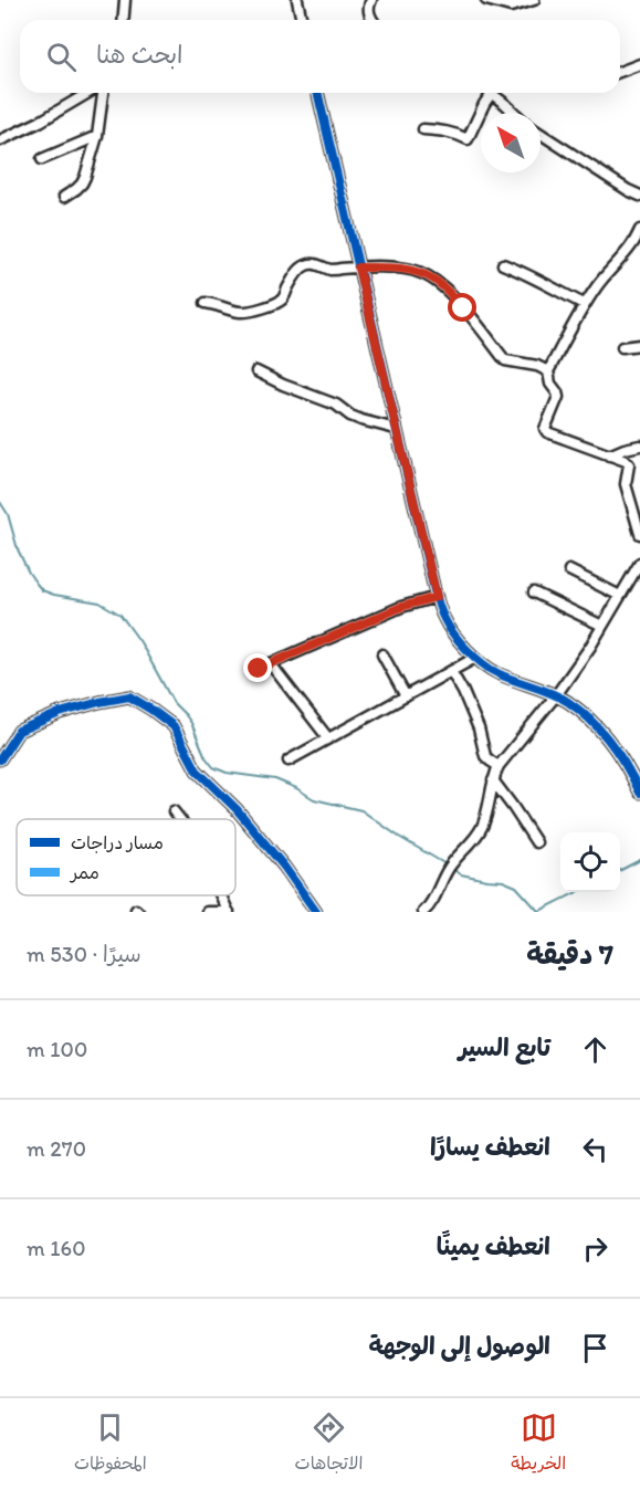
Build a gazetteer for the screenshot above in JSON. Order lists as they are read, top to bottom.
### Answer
{
  "legend": ["مسار دراجات", "ممر"],
  "north": "top left",
  "page": {
    "search": "ابحث هنا",
    "heading": ["7 دقيقة", "سيرًا · 530 m"],
    "list": [
      ["تابع السير", "100 m"],
      ["انعطف يسارًا", "270 m"],
      ["انعطف يمينًا", "160 m"],
      "الوصول إلى الوجهة"
    ],
    "nav": ["الخريطة", "الاتجاهات", "المحفوظات"]
  }
}
